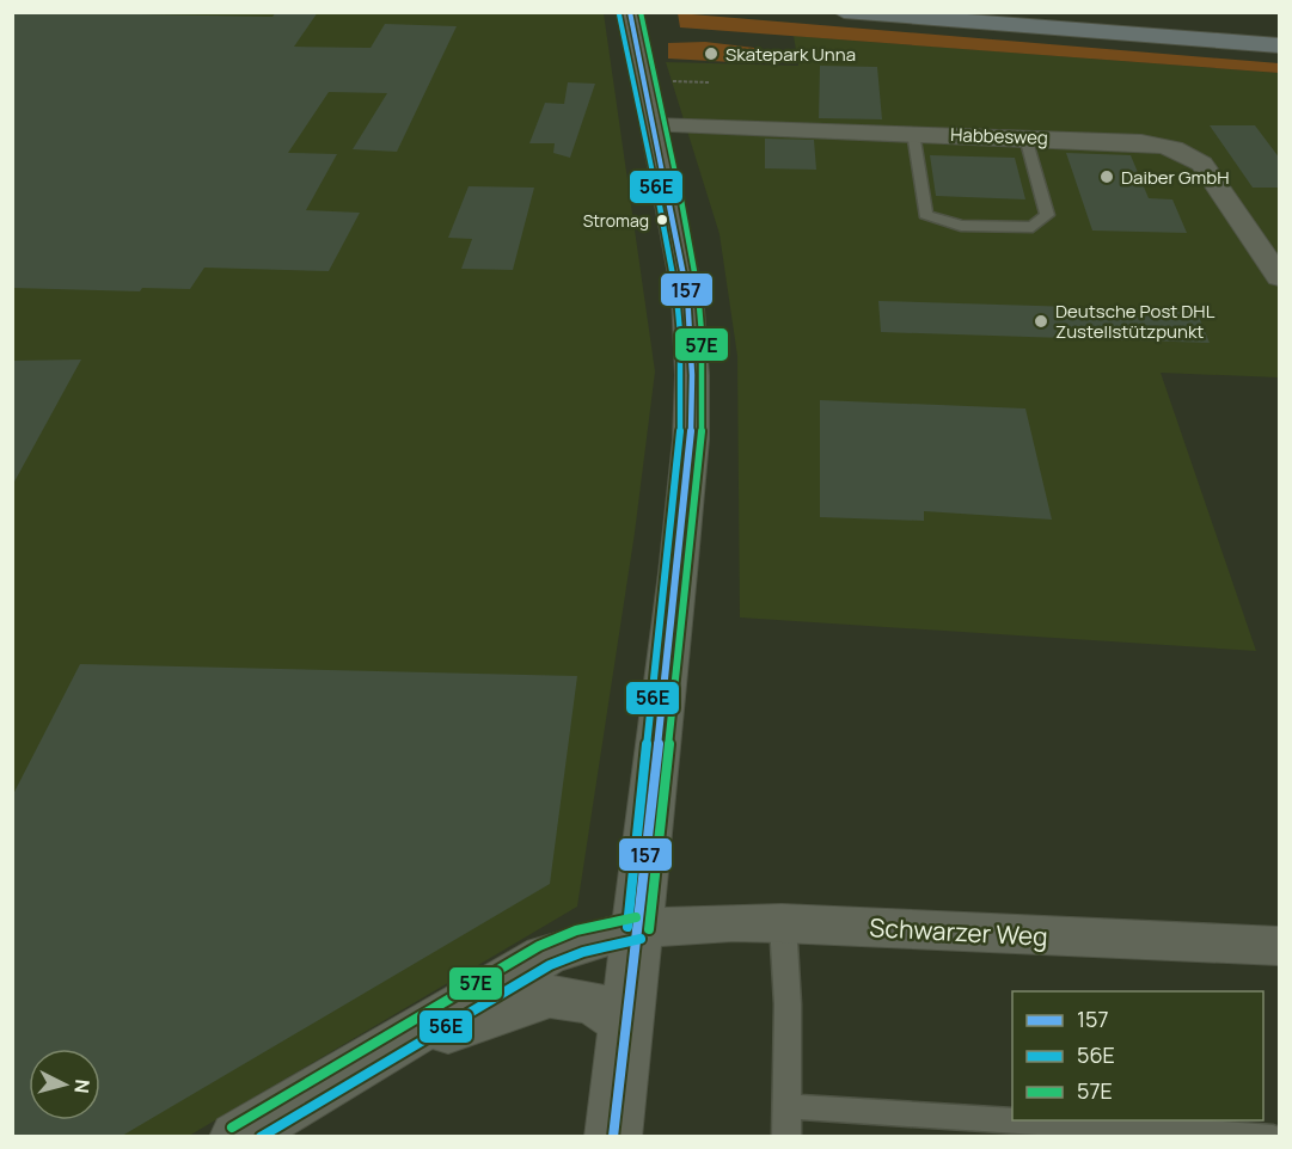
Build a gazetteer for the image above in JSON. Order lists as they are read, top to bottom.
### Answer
{
  "streets": {
    "main road": ["Schwarzer Weg"],
    "street": ["Habbesweg"]
  },
  "places": [
    "Skatepark Unna",
    "Daiber GmbH",
    "Stromag",
    "Deutsche Post DHL Zustellstützpunkt"
  ],
  "lines": ["transit line 157", "transit line 57E", "transit line 56E"],
  "legend": ["157", "56E", "57E"],
  "north": "right"
}
